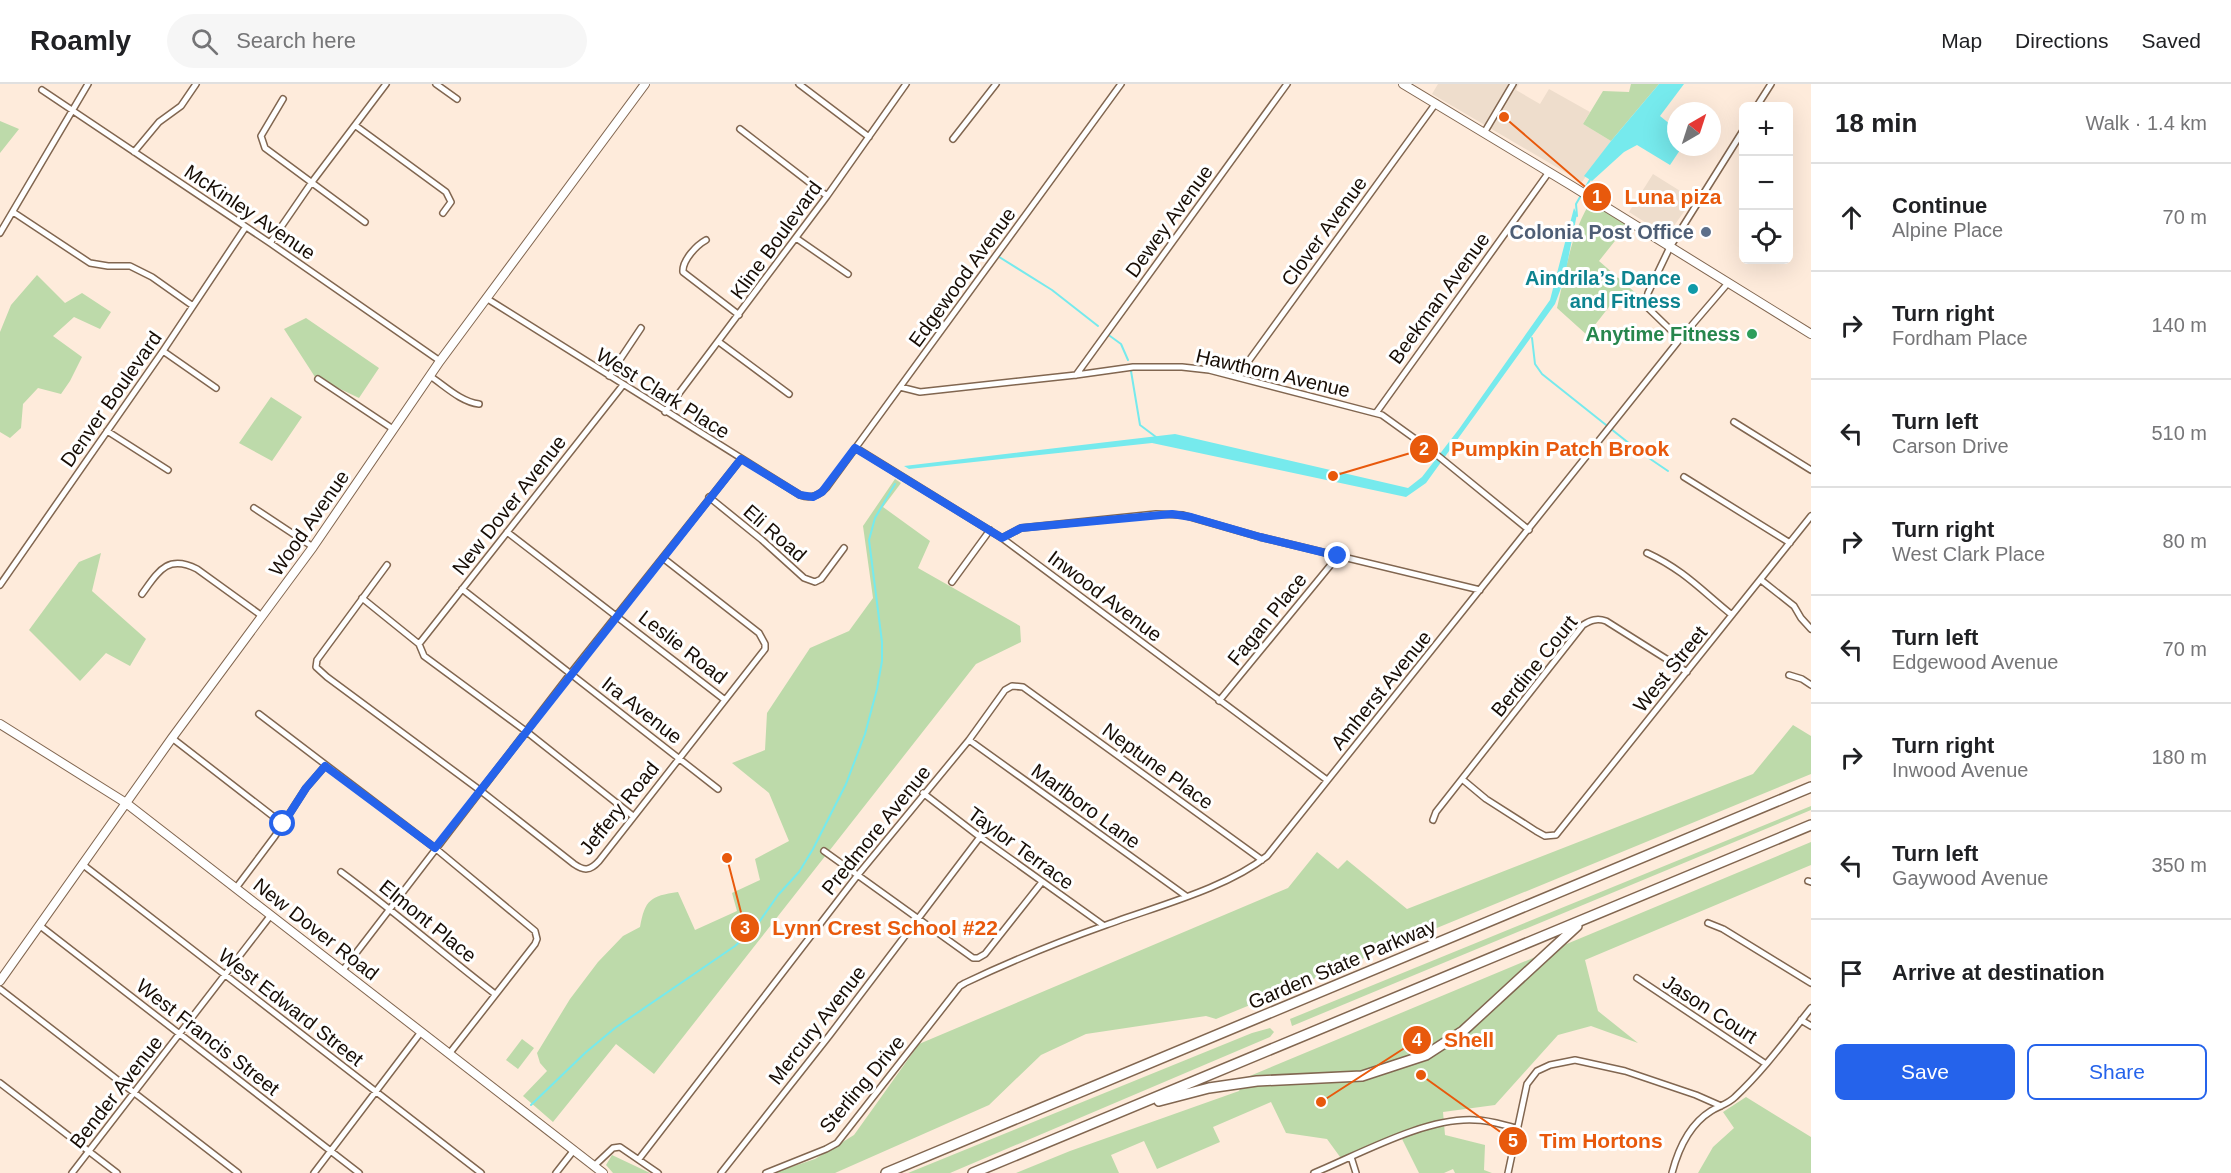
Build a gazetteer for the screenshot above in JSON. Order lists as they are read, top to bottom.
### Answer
{
  "streets": {
    "highway": ["Garden State Parkway"],
    "street": [
      "McKinley Avenue",
      "Dewey Avenue",
      "Clover Avenue",
      "Kline Boulevard",
      "Edgewood Avenue",
      "Beekman Avenue",
      "Hawthorn Avenue",
      "West Clark Place",
      "Denver Boulevard",
      "New Dover Avenue",
      "Wood Avenue",
      "Eli Road",
      "Inwood Avenue",
      "Fagan Place",
      "Leslie Road",
      "Berdine Court",
      "West Street",
      "Amherst Avenue",
      "Ira Avenue",
      "Neptune Place",
      "Marlboro Lane",
      "Jeffery Road",
      "Predmore Avenue",
      "Taylor Terrace",
      "Elmont Place",
      "New Dover Road",
      "West Edward Street",
      "Jason Court",
      "Mercury Avenue",
      "West Francis Street",
      "Sterling Drive",
      "Bender Avenue"
    ]
  },
  "crossings": [
    ["McKinley Avenue", "Denver Boulevard"],
    ["McKinley Avenue", "Wood Avenue"],
    ["Dewey Avenue", "Hawthorn Avenue"],
    ["Clover Avenue", "Hawthorn Avenue"],
    ["Kline Boulevard", "West Clark Place"],
    ["Edgewood Avenue", "Hawthorn Avenue"],
    ["Edgewood Avenue", "West Clark Place"],
    ["Edgewood Avenue", "Inwood Avenue"],
    ["Beekman Avenue", "Hawthorn Avenue"],
    ["Hawthorn Avenue", "Amherst Avenue"],
    ["West Clark Place", "New Dover Avenue"],
    ["West Clark Place", "Wood Avenue"],
    ["New Dover Avenue", "Leslie Road"],
    ["New Dover Avenue", "Ira Avenue"],
    ["Wood Avenue", "New Dover Road"],
    ["Wood Avenue", "West Edward Street"],
    ["Wood Avenue", "West Francis Street"],
    ["Inwood Avenue", "Fagan Place"],
    ["Inwood Avenue", "Amherst Avenue"],
    ["Leslie Road", "Jeffery Road"],
    ["Berdine Court", "West Street"],
    ["Amherst Avenue", "Neptune Place"],
    ["Amherst Avenue", "Marlboro Lane"],
    ["Amherst Avenue", "Taylor Terrace"],
    ["Amherst Avenue", "Sterling Drive"],
    ["Ira Avenue", "Jeffery Road"],
    ["Neptune Place", "Predmore Avenue"],
    ["Marlboro Lane", "Predmore Avenue"],
    ["Predmore Avenue", "Taylor Terrace"],
    ["Taylor Terrace", "Mercury Avenue"],
    ["New Dover Road", "Bender Avenue"],
    ["West Edward Street", "Bender Avenue"],
    ["West Francis Street", "Bender Avenue"]
  ],
  "places": [
    "Luna piza",
    "Colonia Post Office",
    "Aindrila’s Dance and Fitness",
    "Anytime Fitness",
    "Pumpkin Patch Brook",
    "Lynn Crest School #22",
    "Tim Hortons",
    "Shell"
  ],
  "north": "top right",
  "page": {
    "header": "Roamly",
    "search": "Search here",
    "nav": ["Map", "Directions", "Saved"],
    "heading": ["18 min", "Walk · 1.4 km"],
    "map_buttons": ["+", "−"],
    "list": [
      ["Continue", "Alpine Place", "70 m"],
      ["Turn right", "Fordham Place", "140 m"],
      ["Turn left", "Carson Drive", "510 m"],
      ["Turn right", "West Clark Place", "80 m"],
      ["Turn left", "Edgewood Avenue", "70 m"],
      ["Turn right", "Inwood Avenue", "180 m"],
      ["Turn left", "Gaywood Avenue", "350 m"],
      "Arrive at destination"
    ],
    "buttons": ["Save", "Share"]
  }
}
